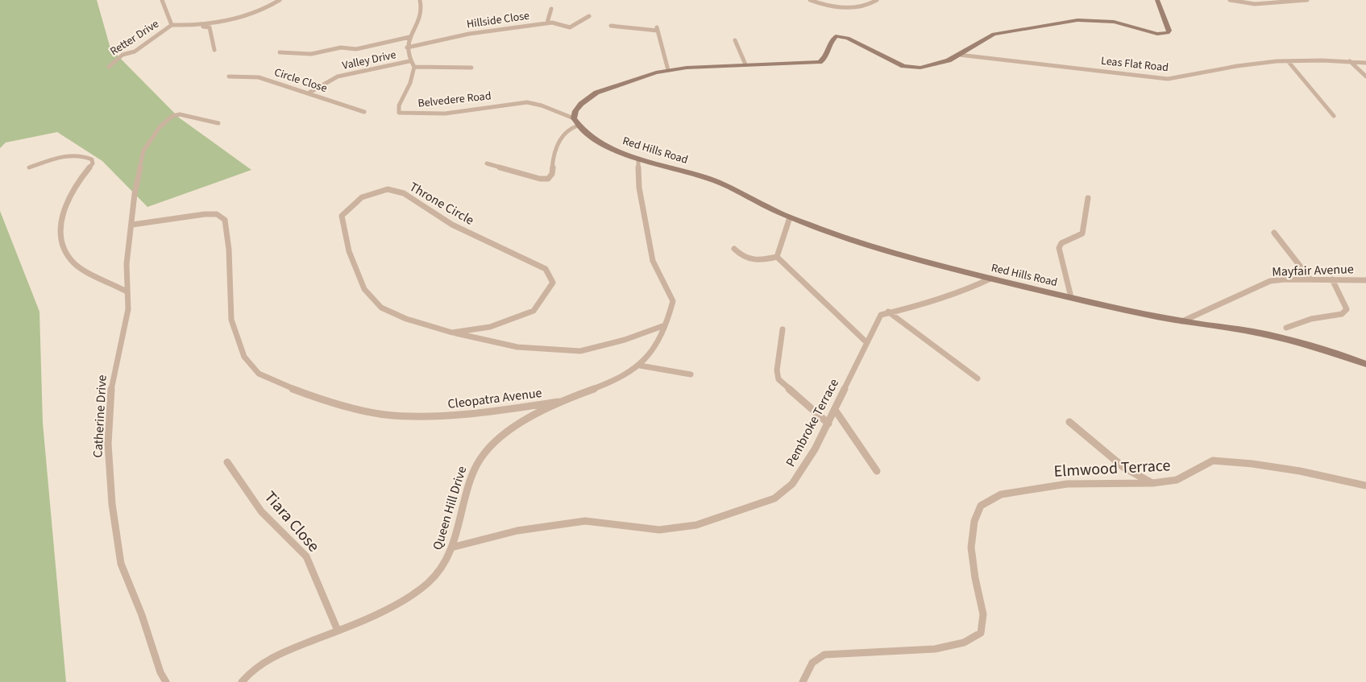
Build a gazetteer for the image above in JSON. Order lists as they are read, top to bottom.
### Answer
{
  "streets": {
    "main road": ["Red Hills Road"],
    "street": [
      "Hillside Close",
      "Retter Drive",
      "Valley Drive",
      "Leas Flat Road",
      "Circle Close",
      "Belvedere Road",
      "Throne Circle",
      "Mayfair Avenue",
      "Cleopatra Avenue",
      "Catherine Drive",
      "Pembroke Terrace",
      "Elmwood Terrace",
      "Queen Hill Drive",
      "Tiara Close"
    ]
  },
  "crossings": [
    ["Valley Drive", "Circle Close"],
    ["Belvedere Road", "Red Hills Road"],
    ["Red Hills Road", "Mayfair Avenue"],
    ["Red Hills Road", "Queen Hill Drive"],
    ["Throne Circle", "Queen Hill Drive"],
    ["Cleopatra Avenue", "Catherine Drive"],
    ["Cleopatra Avenue", "Queen Hill Drive"],
    ["Pembroke Terrace", "Queen Hill Drive"],
    ["Queen Hill Drive", "Tiara Close"]
  ]
}
